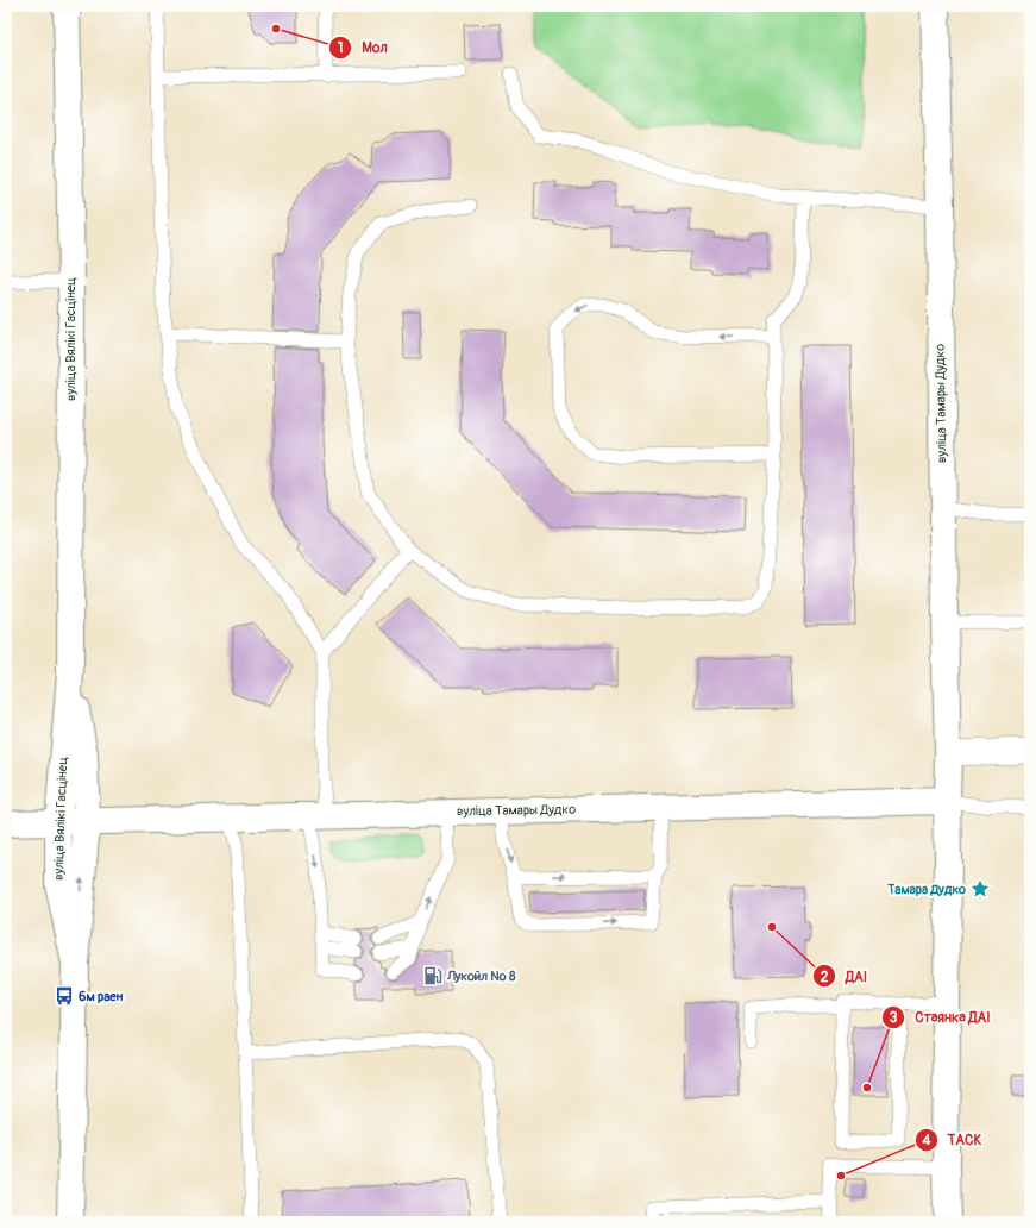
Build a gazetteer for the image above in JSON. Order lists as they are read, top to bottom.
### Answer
{
  "streets": {
    "street": ["вуліца Вялікі Гасцінец", "вуліца Тамары Дудко"]
  },
  "crossings": [
    ["вуліца Вялікі Гасцінец", "вуліца Тамары Дудко"]
  ],
  "places": {
    "other": [
      "Мол",
      "ДАІ",
      "Стаянка ДАІ",
      "ТАСК"
    ],
    "place": ["Тамара Дудко"],
    "fuel station": ["Лукойл № 8"],
    "bus stop": ["6м раен"]
  }
}
